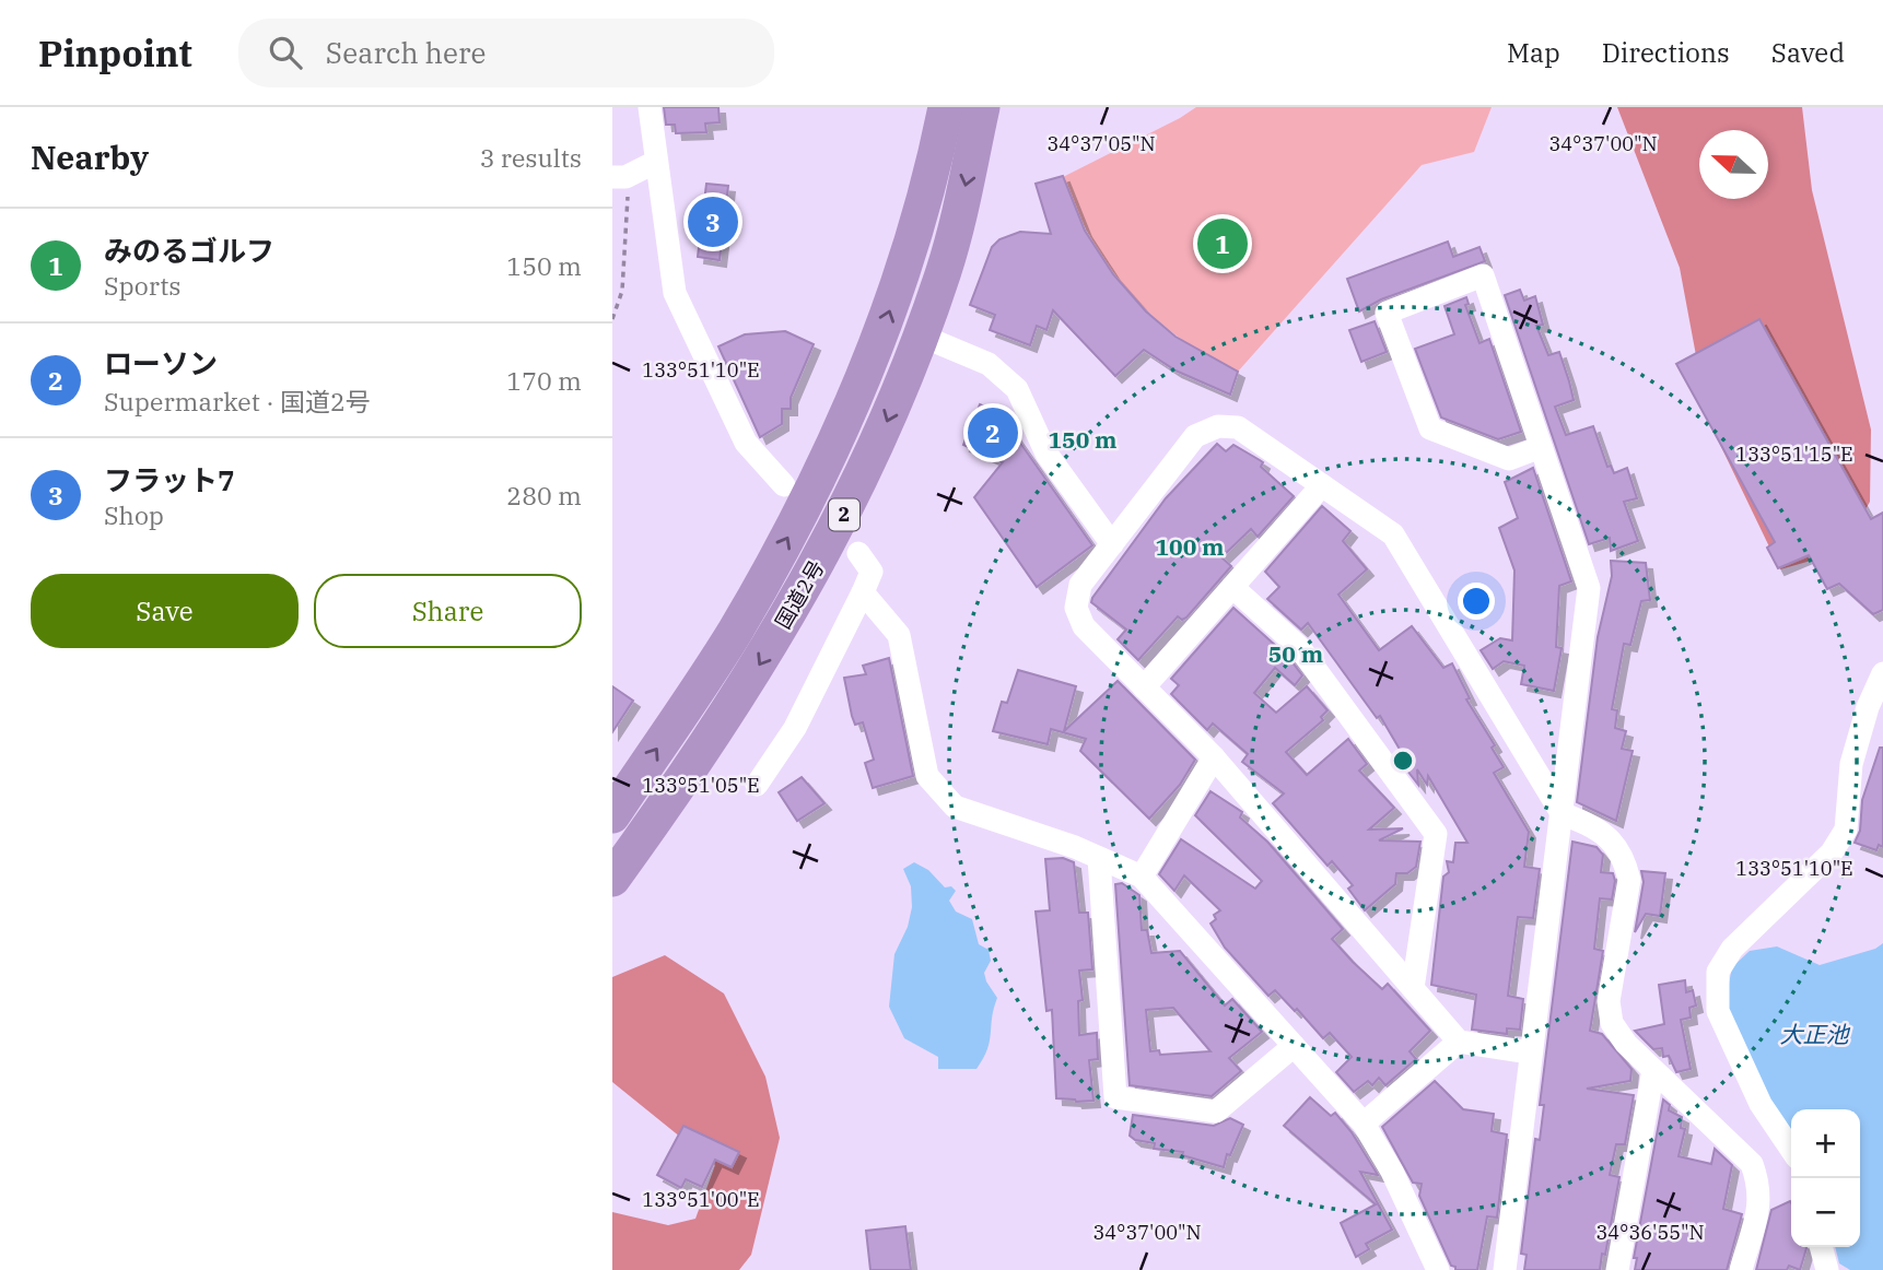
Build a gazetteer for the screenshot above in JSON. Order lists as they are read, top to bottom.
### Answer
{
  "streets": {
    "highway": ["2", "国道2号"]
  },
  "water": ["大正池"],
  "north": "left",
  "page": {
    "header": "Pinpoint",
    "search": "Search here",
    "nav": ["Map", "Directions", "Saved"],
    "heading": ["Nearby", "3 results"],
    "pins": ["3", "1", "2"],
    "list": [
      {
        "mark": "1",
        "name": "みのるゴルフ",
        "note": "Sports",
        "value": "150 m"
      },
      {
        "mark": "2",
        "name": "ローソン",
        "note": "Supermarket · 国道2号",
        "value": "170 m"
      },
      {
        "mark": "3",
        "name": "フラット7",
        "note": "Shop",
        "value": "280 m"
      }
    ],
    "buttons": ["Save", "Share"],
    "map_buttons": ["+", "−"]
  },
  "coordinates": [
    "34°37'05\"N",
    "34°37'00\"N",
    "133°51'10\"E",
    "133°51'15\"E",
    "133°51'05\"E",
    "133°51'00\"E",
    "34°36'55\"N"
  ],
  "rings": ["150 m", "100 m", "50 m"]
}
